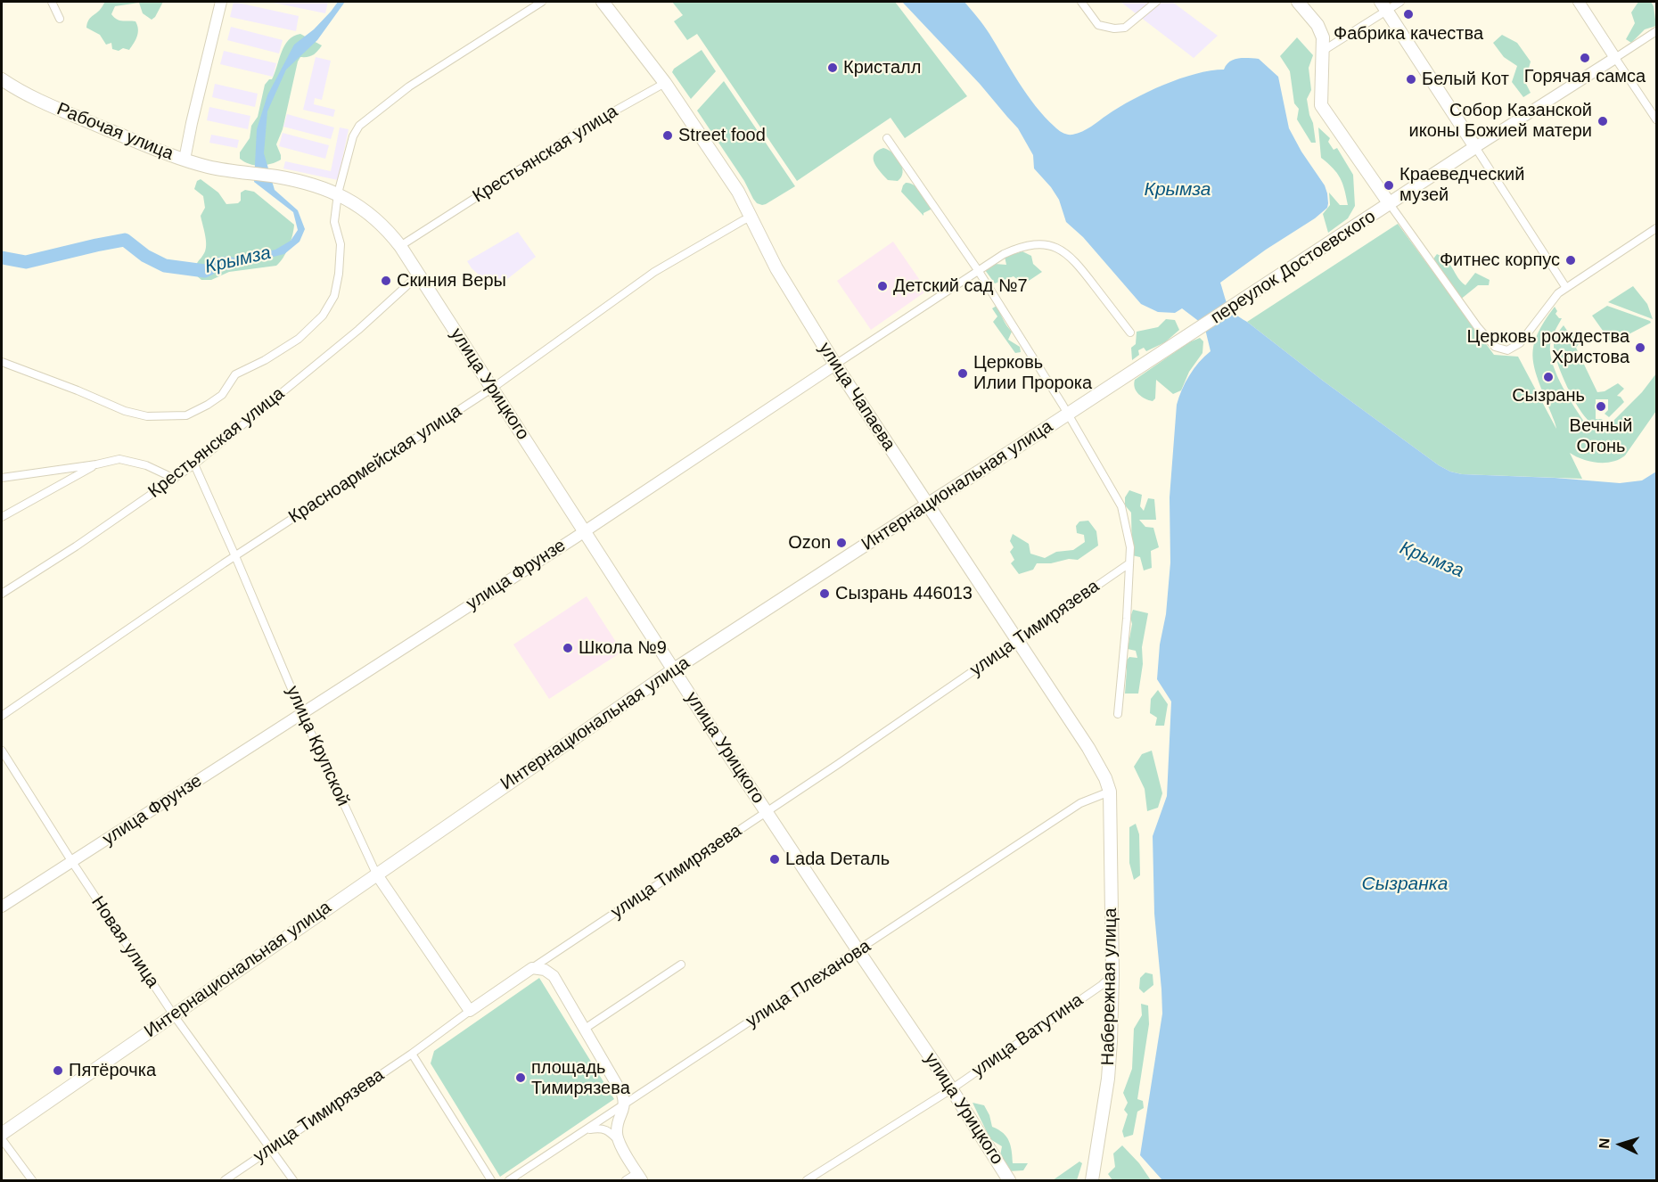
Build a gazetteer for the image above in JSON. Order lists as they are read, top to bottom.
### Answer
{
  "streets": {
    "main road": [
      "Рабочая улица",
      "переулок Достоевского",
      "улица Урицкого",
      "улица Чапаева",
      "Интернациональная улица",
      "Набережная улица"
    ],
    "street": [
      "Крестьянская улица",
      "Красноармейская улица",
      "улица Фрунзе",
      "улица Тимирязева",
      "улица Крупской",
      "Новая улица",
      "улица Плеханова",
      "улица Ватутина"
    ]
  },
  "crossings": [
    ["Рабочая улица", "улица Урицкого"],
    ["Крестьянская улица", "улица Урицкого"],
    ["Крестьянская улица", "улица Чапаева"],
    ["Крестьянская улица", "улица Крупской"],
    ["переулок Достоевского", "Интернациональная улица"],
    ["улица Урицкого", "Красноармейская улица"],
    ["улица Урицкого", "Интернациональная улица"],
    ["улица Урицкого", "улица Фрунзе"],
    ["улица Урицкого", "улица Тимирязева"],
    ["улица Урицкого", "улица Плеханова"],
    ["улица Урицкого", "улица Ватутина"],
    ["улица Чапаева", "Красноармейская улица"],
    ["улица Чапаева", "Интернациональная улица"],
    ["улица Чапаева", "улица Фрунзе"],
    ["улица Чапаева", "улица Тимирязева"],
    ["улица Чапаева", "улица Плеханова"],
    ["улица Чапаева", "Набережная улица"],
    ["Красноармейская улица", "улица Крупской"],
    ["Интернациональная улица", "улица Крупской"],
    ["Интернациональная улица", "Новая улица"],
    ["улица Фрунзе", "улица Крупской"],
    ["улица Фрунзе", "Новая улица"],
    ["улица Тимирязева", "улица Крупской"],
    ["улица Тимирязева", "Новая улица"],
    ["улица Плеханова", "Набережная улица"],
    ["Набережная улица", "улица Ватутина"]
  ],
  "water": ["Крымза", "Сызранка"],
  "places": [
    "Фабрика качества",
    "Горячая самса",
    "Кристалл",
    "Белый Кот",
    "Собор Казанской иконы Божией матери",
    "Street food",
    "Краеведческий музей",
    "Фитнес корпус",
    "Скиния Веры",
    "Детский сад №7",
    "Церковь рождества Христова",
    "Церковь Илии Пророка",
    "Сызрань",
    "Вечный Огонь",
    "Ozon",
    "Сызрань 446013",
    "Школа №9",
    "Lada Dеталь",
    "Пятёрочка",
    "площадь Тимирязева"
  ],
  "north": "left"
}
